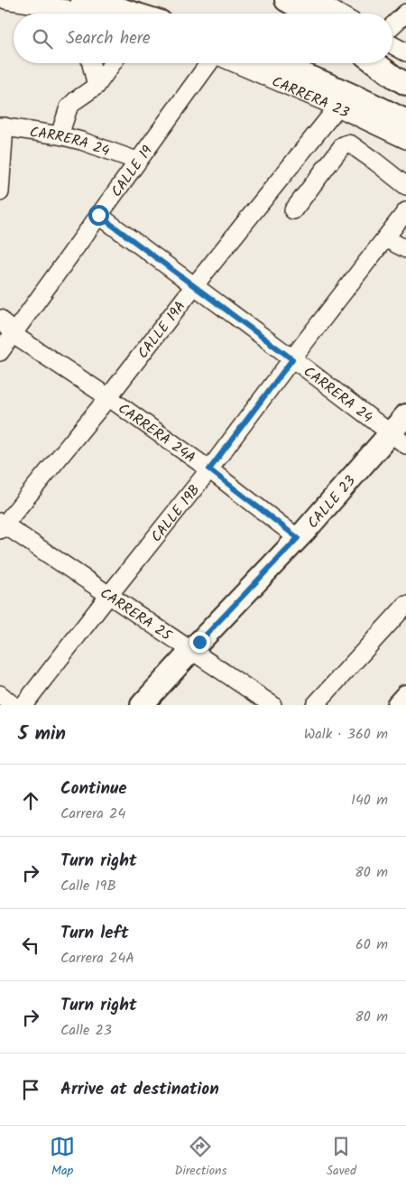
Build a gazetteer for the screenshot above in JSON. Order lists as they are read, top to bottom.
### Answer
{
  "streets": {
    "main road": ["CARRERA 23", "CALLE 23"],
    "street": [
      "CARRERA 24",
      "CALLE 19",
      "CALLE 19A",
      "CARRERA 24A",
      "CALLE 19B",
      "CARRERA 25"
    ]
  },
  "crossings": [
    ["CARRERA 23", "CALLE 19A"],
    ["CARRERA 24", "CALLE 19"],
    ["CARRERA 24", "CALLE 19A"],
    ["CARRERA 24", "CALLE 23"],
    ["CARRERA 24", "CALLE 19B"],
    ["CALLE 19", "CARRERA 24A"],
    ["CALLE 19A", "CARRERA 24A"],
    ["CALLE 19A", "CARRERA 25"],
    ["CARRERA 24A", "CALLE 23"],
    ["CARRERA 24A", "CALLE 19B"],
    ["CALLE 23", "CARRERA 25"],
    ["CALLE 19B", "CARRERA 25"]
  ],
  "page": {
    "search": "Search here",
    "heading": ["5 min", "Walk · 360 m"],
    "list": [
      ["Continue", "Carrera 24", "140 m"],
      ["Turn right", "Calle 19B", "80 m"],
      ["Turn left", "Carrera 24A", "60 m"],
      ["Turn right", "Calle 23", "80 m"],
      "Arrive at destination"
    ],
    "nav": ["Map", "Directions", "Saved"]
  }
}
